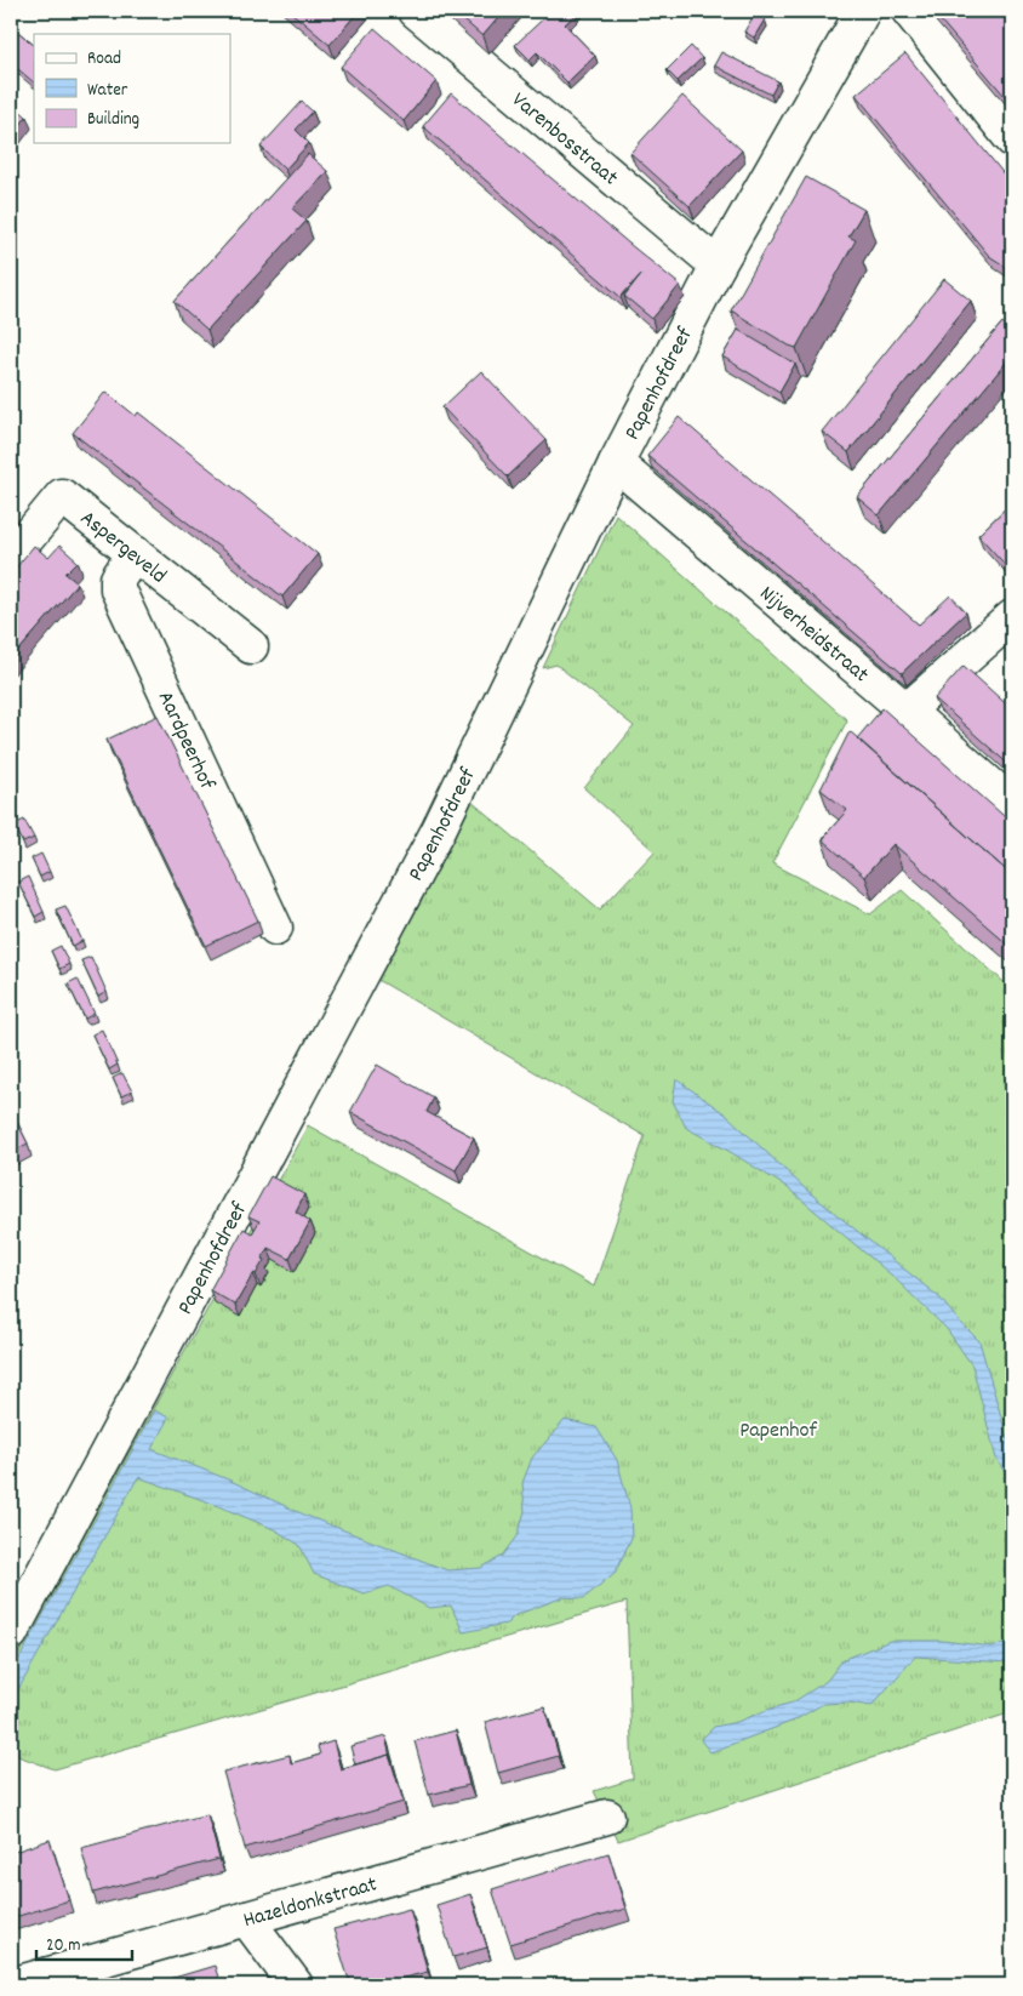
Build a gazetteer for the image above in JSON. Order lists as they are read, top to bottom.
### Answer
{
  "streets": {
    "street": [
      "Varenbosstraat",
      "Papenhofdreef",
      "Aspergeveld",
      "Nijverheidstraat",
      "Aardpeerhof",
      "Hazeldonkstraat"
    ]
  },
  "crossings": [
    ["Varenbosstraat", "Papenhofdreef"],
    ["Papenhofdreef", "Nijverheidstraat"],
    ["Aspergeveld", "Aardpeerhof"]
  ],
  "parks": ["Papenhof"],
  "legend": ["Road", "Water", "Building"],
  "scale_bar": "20 m"
}
